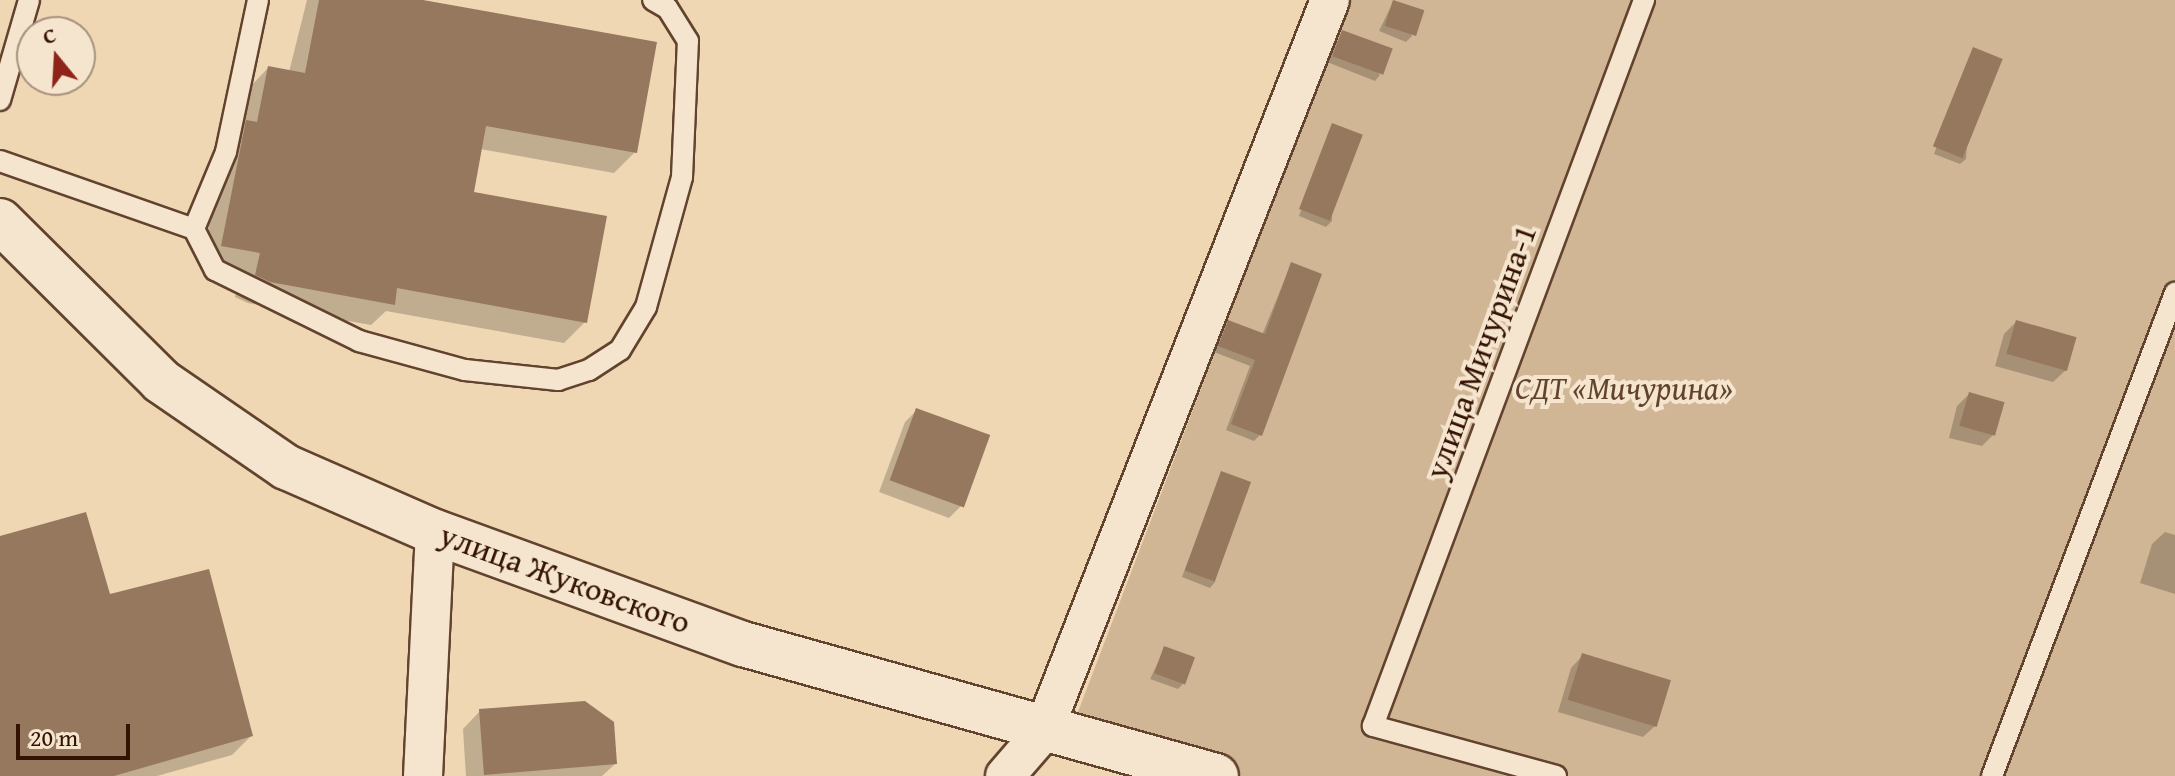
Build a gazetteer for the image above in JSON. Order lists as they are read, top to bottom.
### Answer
{
  "streets": {
    "main road": ["улица Жуковского"],
    "lane": ["улица Мичурина-1"]
  },
  "parks": ["СДТ «Мичурина»"],
  "scale_bar": "20 m",
  "north": "top"
}
